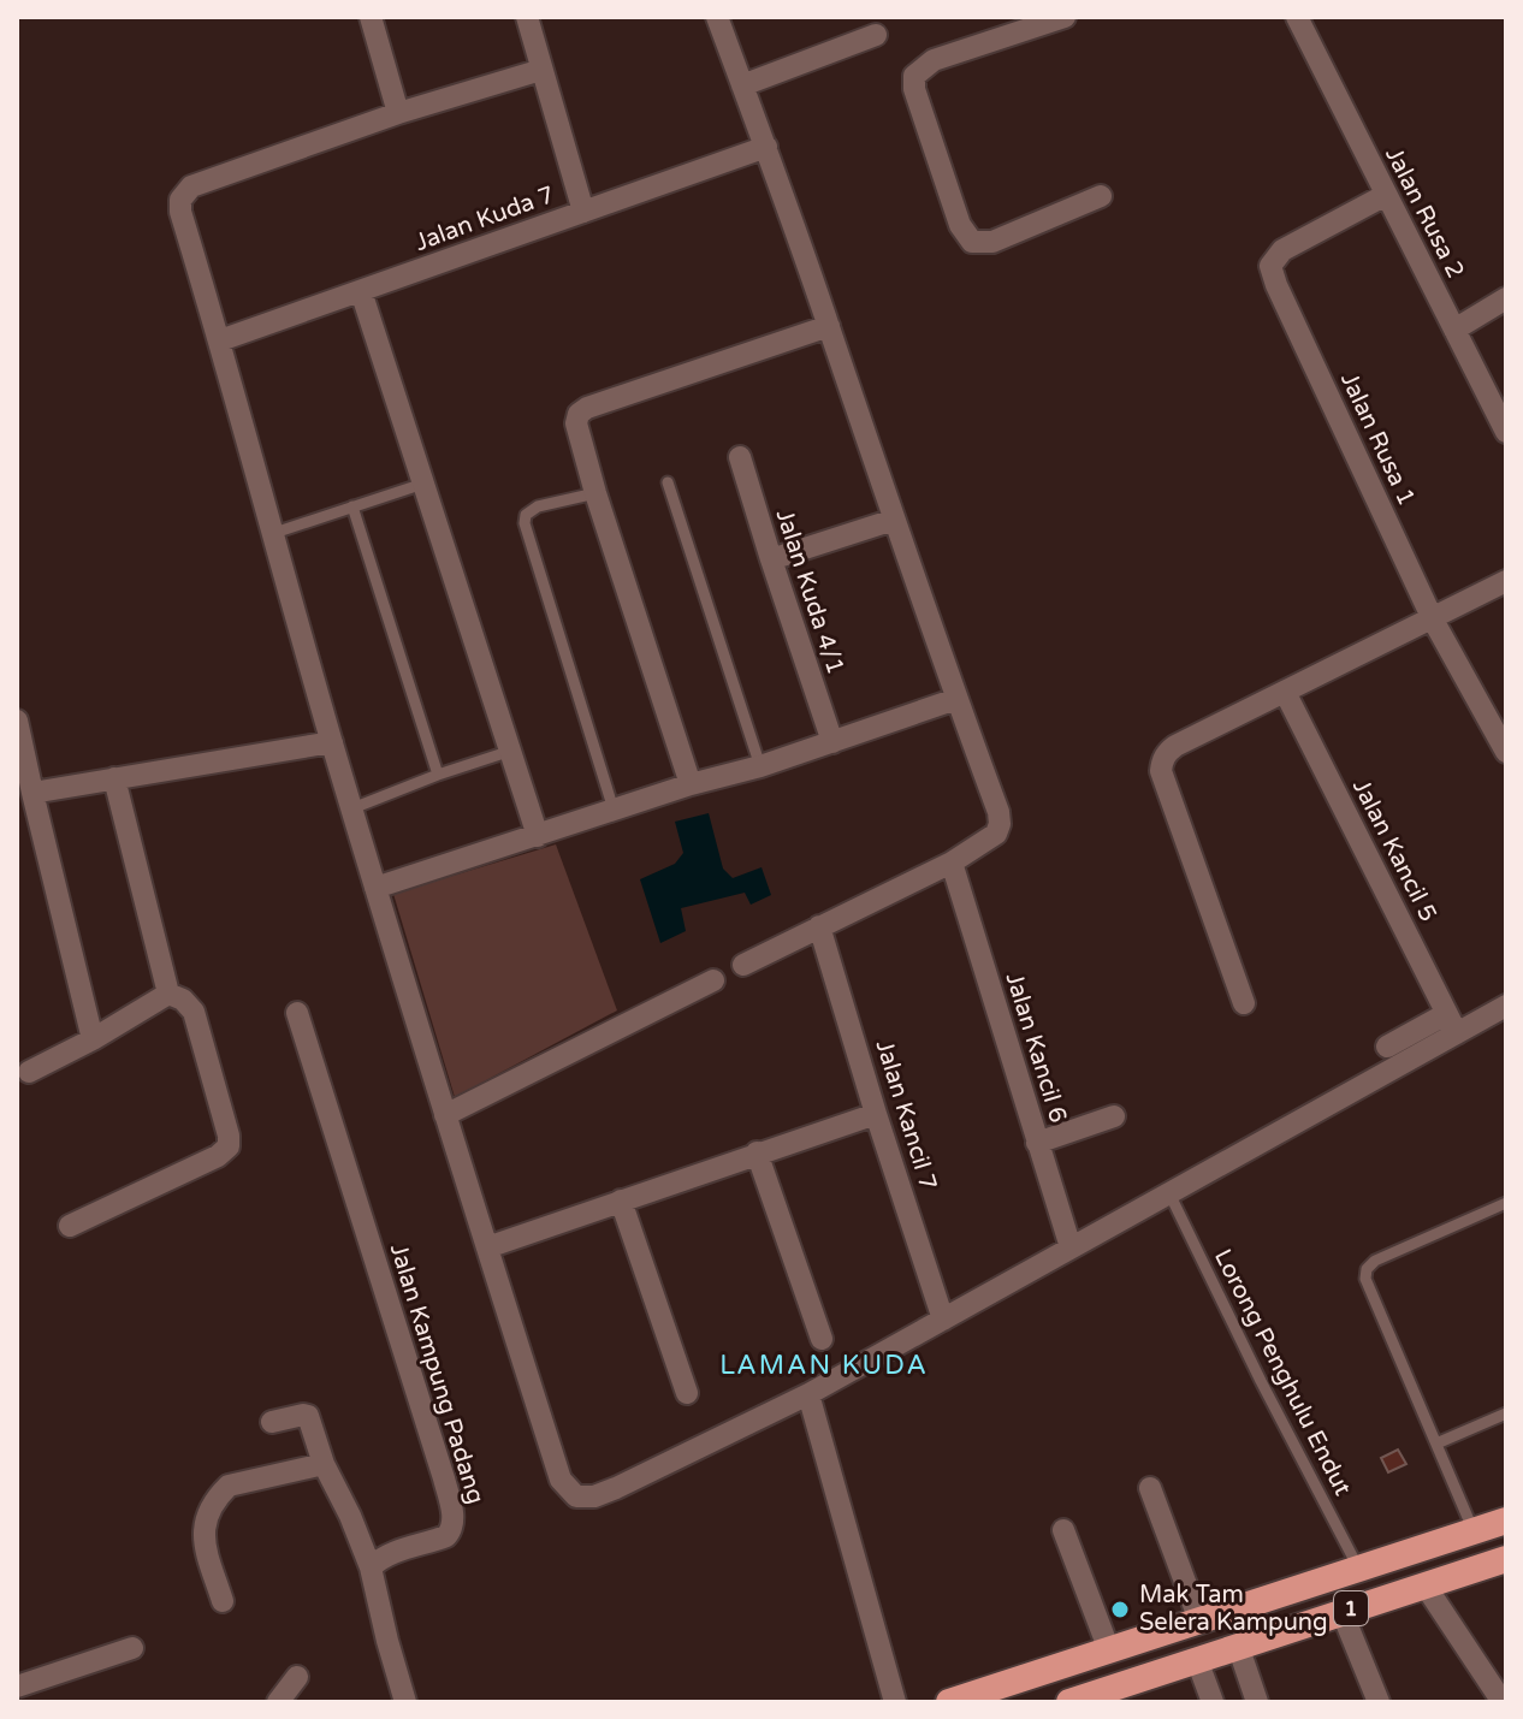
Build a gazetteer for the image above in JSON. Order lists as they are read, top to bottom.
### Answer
{
  "streets": {
    "highway": ["1"],
    "street": [
      "Jalan Rusa 2",
      "Jalan Kuda 7",
      "Jalan Rusa 1",
      "Jalan Kuda 4/1",
      "Jalan Kancil 5",
      "Jalan Kancil 6",
      "Jalan Kancil 7",
      "Jalan Kampung Padang"
    ],
    "lane": ["Lorong Penghulu Endut"]
  },
  "crossings": [
    ["Jalan Rusa 2", "Jalan Rusa 1"],
    ["Lorong Penghulu Endut", "1"]
  ],
  "districts": ["LAMAN KUDA"],
  "places": ["Mak Tam Selera Kampung"]
}
